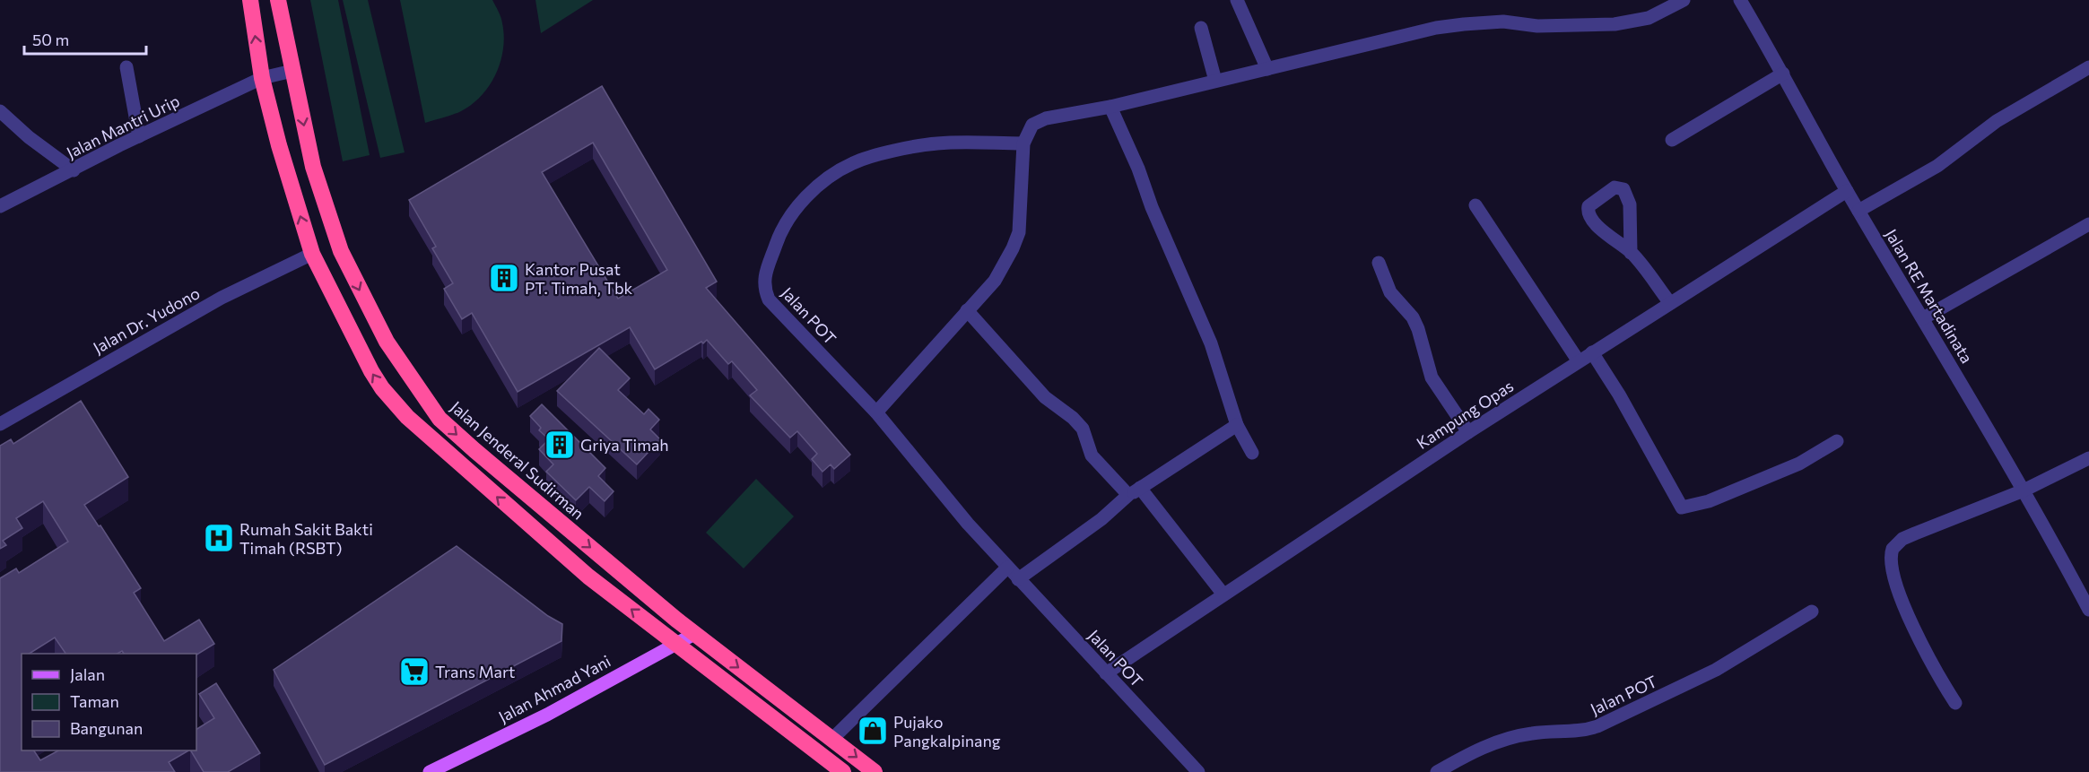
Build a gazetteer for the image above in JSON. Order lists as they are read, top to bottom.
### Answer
{
  "streets": {
    "highway": ["Jalan Jenderal Sudirman"],
    "main road": ["Jalan Ahmad Yani"],
    "street": [
      "Jalan Mantri Urip",
      "Jalan RE Martadinata",
      "Jalan POT",
      "Jalan Dr. Yudono",
      "Kampung Opas"
    ]
  },
  "crossings": [
    ["Jalan Mantri Urip", "Jalan Jenderal Sudirman"],
    ["Jalan RE Martadinata", "Kampung Opas"],
    ["Jalan POT", "Kampung Opas"],
    ["Jalan Jenderal Sudirman", "Jalan Ahmad Yani"]
  ],
  "places": {
    "building": ["Kantor Pusat PT. Timah, Tbk", "Griya Timah"],
    "hospital": ["Rumah Sakit Bakti Timah (RSBT)"],
    "supermarket": ["Trans Mart"],
    "shop": ["Pujako Pangkalpinang"]
  },
  "legend": ["Jalan", "Taman", "Bangunan"],
  "scale_bar": "50 m"
}
